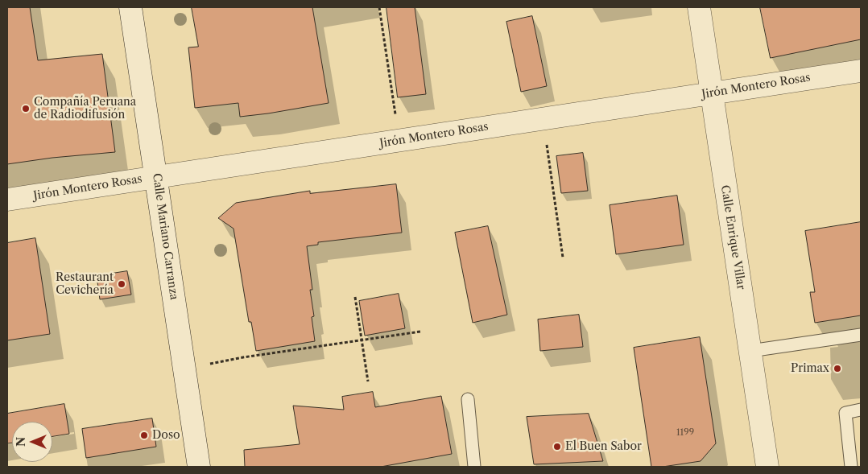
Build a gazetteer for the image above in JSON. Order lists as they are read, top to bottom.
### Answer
{
  "streets": {
    "street": ["Jirón Montero Rosas", "Calle Mariano Carranza", "Calle Enrique Villar"]
  },
  "crossings": [
    ["Jirón Montero Rosas", "Calle Mariano Carranza"],
    ["Jirón Montero Rosas", "Calle Enrique Villar"]
  ],
  "places": [
    "Compañía Peruana de Radiodifusión",
    "Restaurant Cevichería",
    "Primax",
    "Doso",
    "El Buen Sabor"
  ],
  "house_numbers": ["1199"],
  "north": "left"
}
